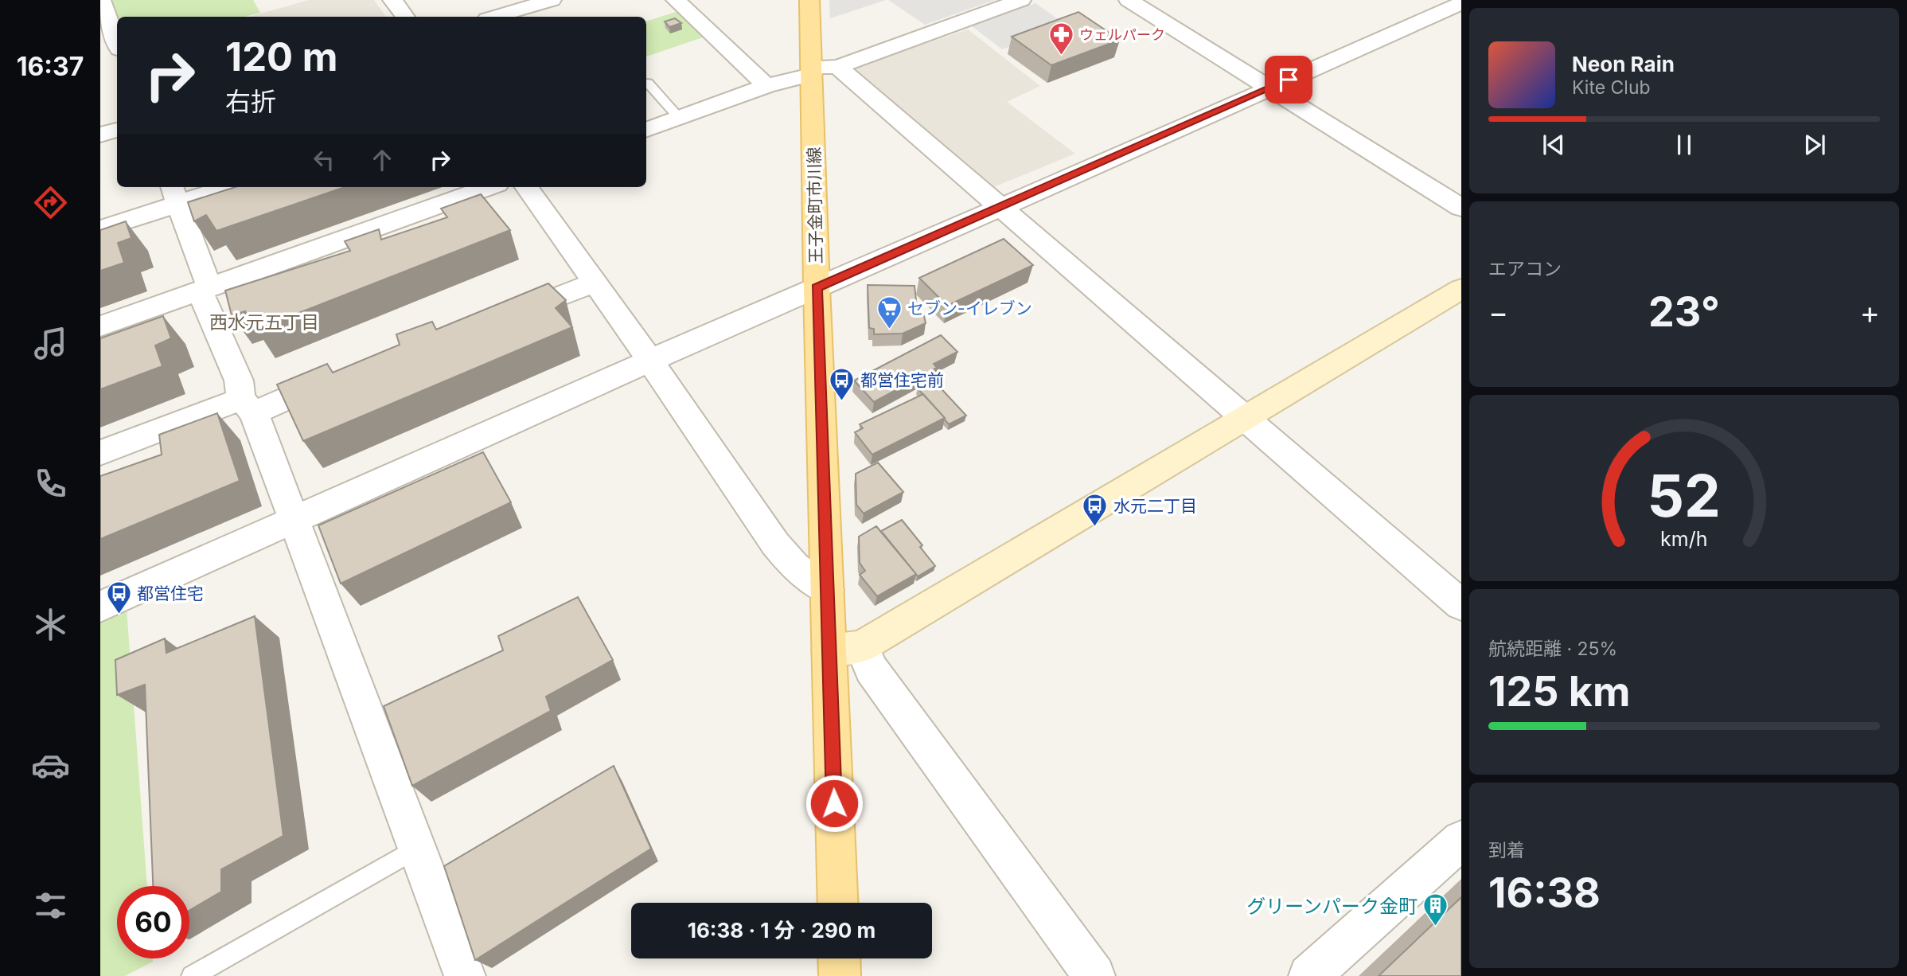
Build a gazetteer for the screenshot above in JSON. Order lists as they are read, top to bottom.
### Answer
{
  "streets": {
    "main road": ["王子金町市川線"]
  },
  "districts": ["西水元五丁目"],
  "places": {
    "pharmacy": ["ウェルパーク"],
    "supermarket": ["セブン-イレブン"],
    "bus stop": ["都営住宅前", "水元二丁目", "都営住宅"],
    "building": ["グリーンパーク金町"]
  },
  "page": {
    "tabs": "16:37",
    "turn": ["120 m", "右折"],
    "song": ["Neon Rain", "Kite Club"],
    "tile": [
      "エアコン",
      ["航続距離 · 25%", "125 km"],
      ["到着", "16:38"]
    ],
    "heat": ["−", "23°", "+"],
    "limit": "60",
    "trip": "16:38 · 1 分 · 290 m",
    "gauge": ["52", "km/h"]
  }
}
